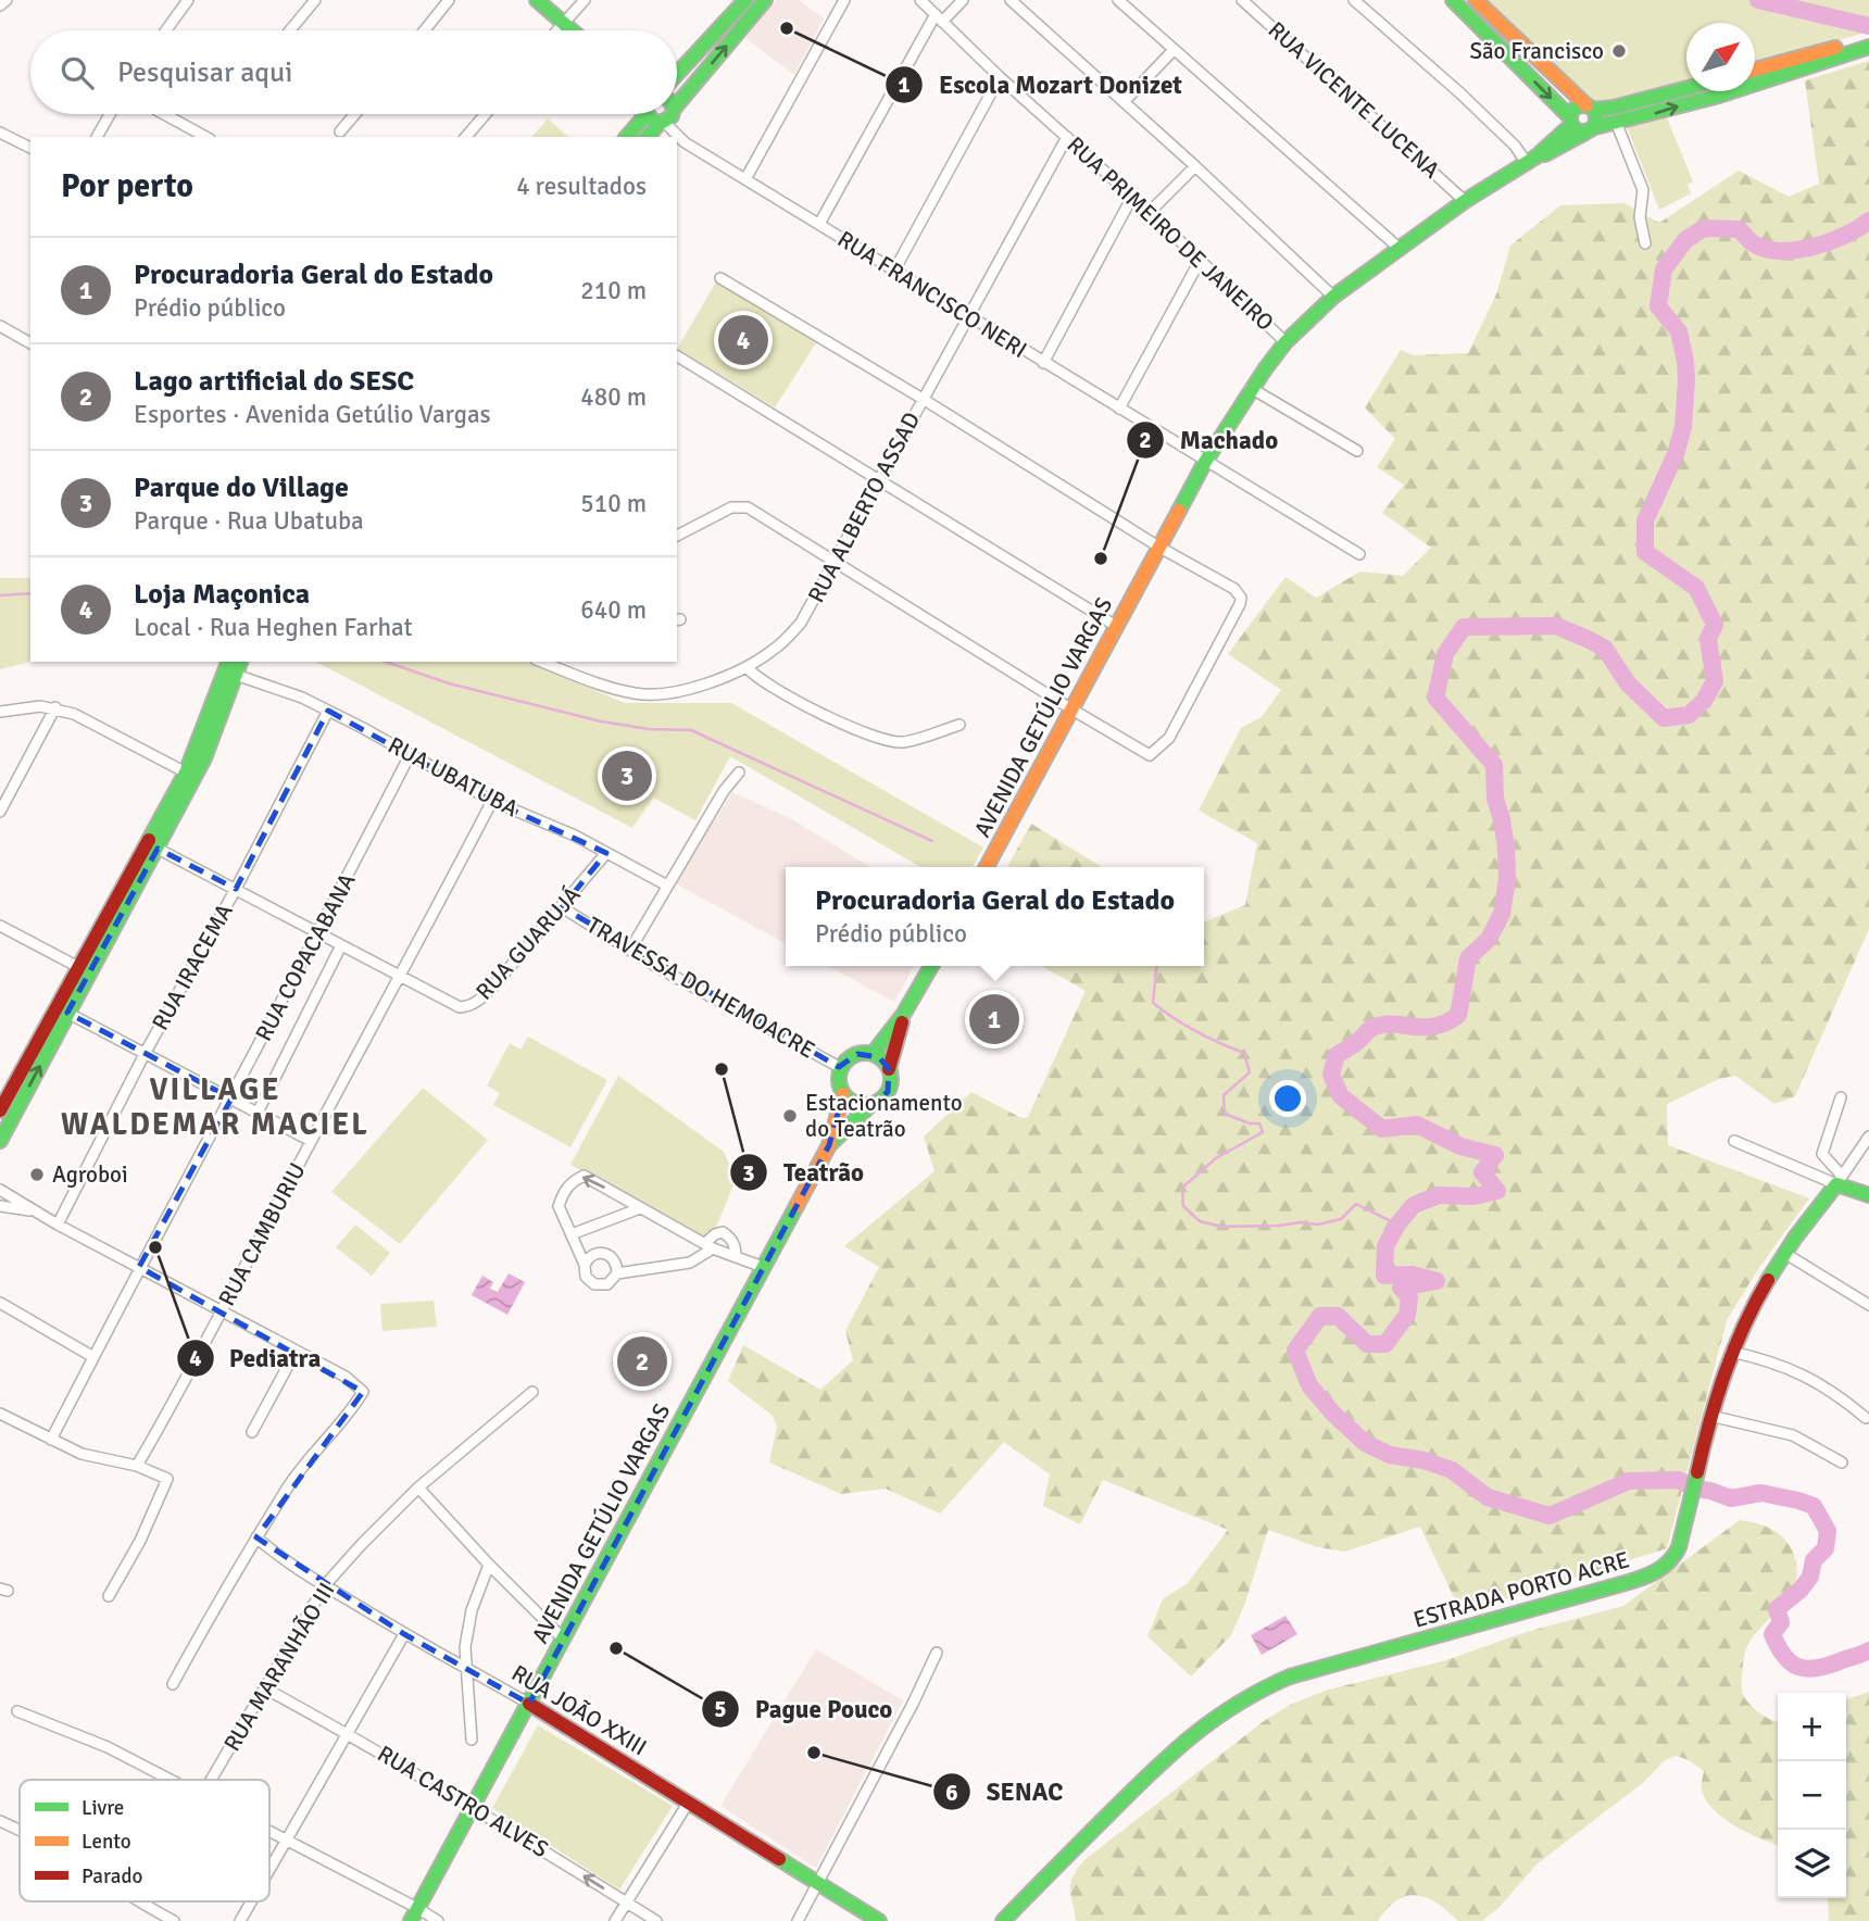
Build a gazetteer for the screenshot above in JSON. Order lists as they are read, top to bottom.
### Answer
{
  "streets": {
    "street": [
      "RUA VICENTE LUCENA",
      "RUA PRIMEIRO DE JANEIRO",
      "RUA FRANCISCO NERI",
      "RUA ALBERTO ASSAD",
      "AVENIDA GETÚLIO VARGAS",
      "RUA UBATUBA",
      "RUA GUARUJÁ",
      "RUA COPACABANA",
      "RUA IRACEMA",
      "TRAVESSA DO HEMOACRE",
      "RUA CAMBURIU",
      "ESTRADA PORTO ACRE",
      "RUA MARANHÃO III",
      "RUA JOÃO XXIII",
      "RUA CASTRO ALVES"
    ]
  },
  "crossings": [
    ["RUA VICENTE LUCENA", "AVENIDA GETÚLIO VARGAS"],
    ["RUA PRIMEIRO DE JANEIRO", "RUA ALBERTO ASSAD"],
    ["RUA PRIMEIRO DE JANEIRO", "AVENIDA GETÚLIO VARGAS"],
    ["RUA FRANCISCO NERI", "RUA ALBERTO ASSAD"],
    ["RUA FRANCISCO NERI", "AVENIDA GETÚLIO VARGAS"],
    ["AVENIDA GETÚLIO VARGAS", "TRAVESSA DO HEMOACRE"],
    ["AVENIDA GETÚLIO VARGAS", "RUA JOÃO XXIII"],
    ["AVENIDA GETÚLIO VARGAS", "RUA CASTRO ALVES"],
    ["RUA UBATUBA", "RUA GUARUJÁ"],
    ["RUA UBATUBA", "RUA COPACABANA"],
    ["RUA UBATUBA", "RUA IRACEMA"],
    ["RUA UBATUBA", "RUA CAMBURIU"],
    ["RUA GUARUJÁ", "RUA COPACABANA"],
    ["RUA GUARUJÁ", "RUA IRACEMA"],
    ["RUA GUARUJÁ", "TRAVESSA DO HEMOACRE"],
    ["RUA GUARUJÁ", "RUA CAMBURIU"],
    ["RUA MARANHÃO III", "RUA JOÃO XXIII"],
    ["RUA MARANHÃO III", "RUA CASTRO ALVES"]
  ],
  "one_way": ["RUA CASTRO ALVES"],
  "districts": ["VILLAGE WALDEMAR MACIEL"],
  "places": [
    "Escola Mozart Donizet",
    "São Francisco",
    "Machado",
    "Teatrão",
    "Estacionamento do Teatrão",
    "Agroboi",
    "Pediatra",
    "Pague Pouco",
    "SENAC"
  ],
  "legend": ["Livre", "Lento", "Parado"],
  "north": "top right",
  "page": {
    "search": "Pesquisar aqui",
    "heading": ["Por perto", "4 resultados"],
    "list": [
      {
        "mark": "1",
        "name": "Procuradoria Geral do Estado",
        "note": "Prédio público",
        "value": "210 m"
      },
      {
        "mark": "2",
        "name": "Lago artificial do SESC",
        "note": "Esportes · Avenida Getúlio Vargas",
        "value": "480 m"
      },
      {
        "mark": "3",
        "name": "Parque do Village",
        "note": "Parque · Rua Ubatuba",
        "value": "510 m"
      },
      {
        "mark": "4",
        "name": "Loja Maçonica",
        "note": "Local · Rua Heghen Farhat",
        "value": "640 m"
      }
    ],
    "pins": [
      "4",
      "3",
      "1",
      "2"
    ],
    "popup": ["Procuradoria Geral do Estado", "Prédio público"],
    "map_buttons": ["+", "−"]
  }
}
